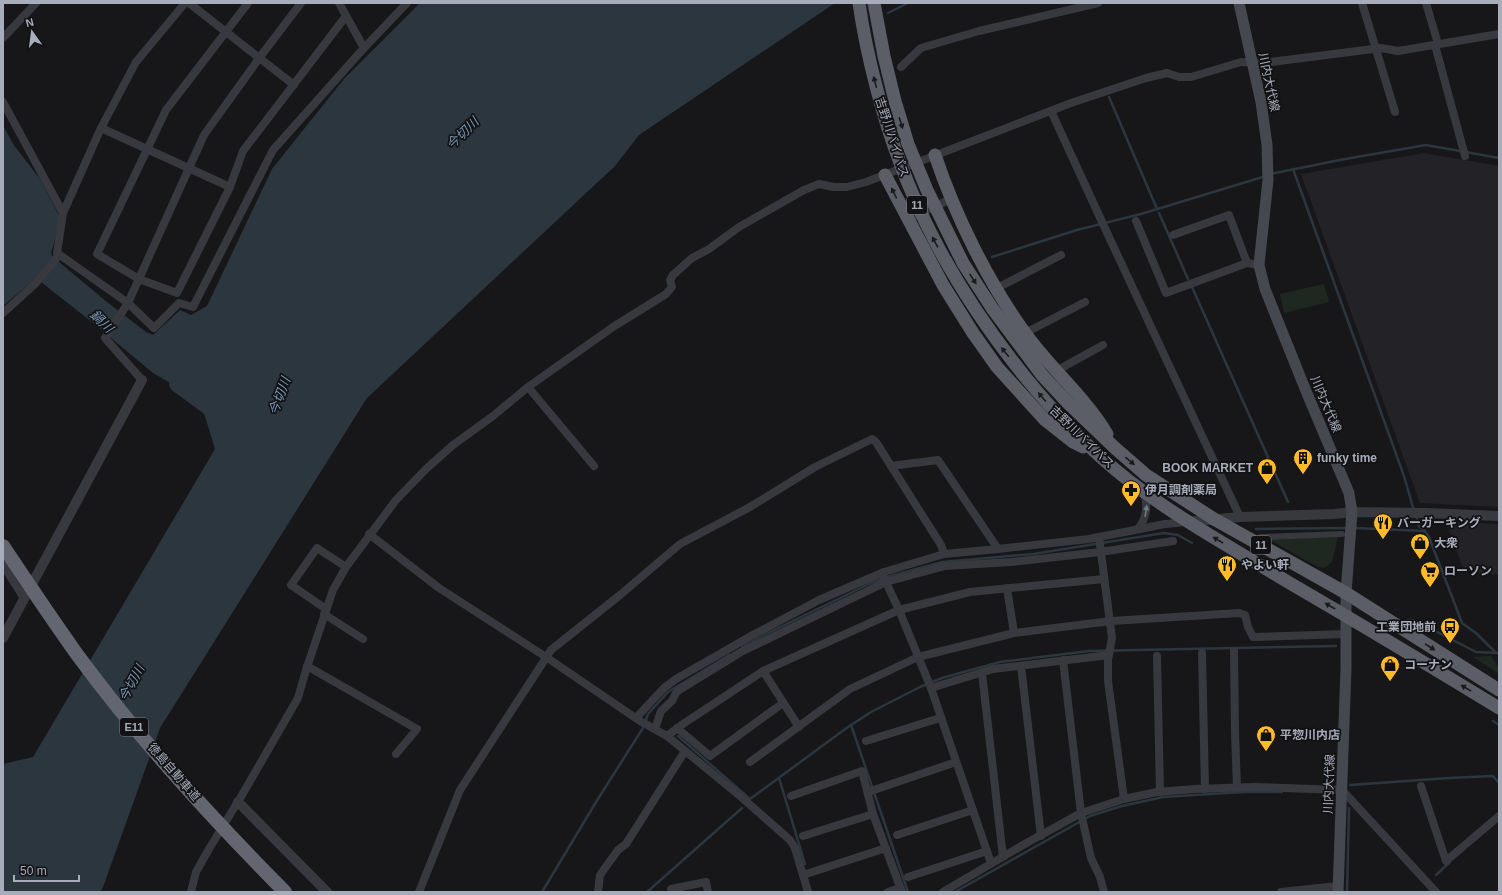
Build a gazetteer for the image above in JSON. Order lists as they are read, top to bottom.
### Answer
{
  "streets": {
    "highway": [
      "吉野川バイパス",
      "11",
      "E11",
      "徳島自動車道"
    ],
    "main road": ["川内大代線"]
  },
  "crossings": [
    ["川内大代線", "吉野川バイパス"],
    ["吉野川バイパス", "11"]
  ],
  "water": ["今切川", "鍋川"],
  "places": {
    "building": ["funky time"],
    "shop": [
      "BOOK MARKET",
      "大衆",
      "コーナン",
      "平惣川内店"
    ],
    "pharmacy": ["伊月調剤薬局"],
    "restaurant": ["バーガーキング", "やよい軒"],
    "supermarket": ["ローソン"],
    "bus stop": ["工業団地前"]
  },
  "scale_bar": "50 m",
  "north": "top"
}
